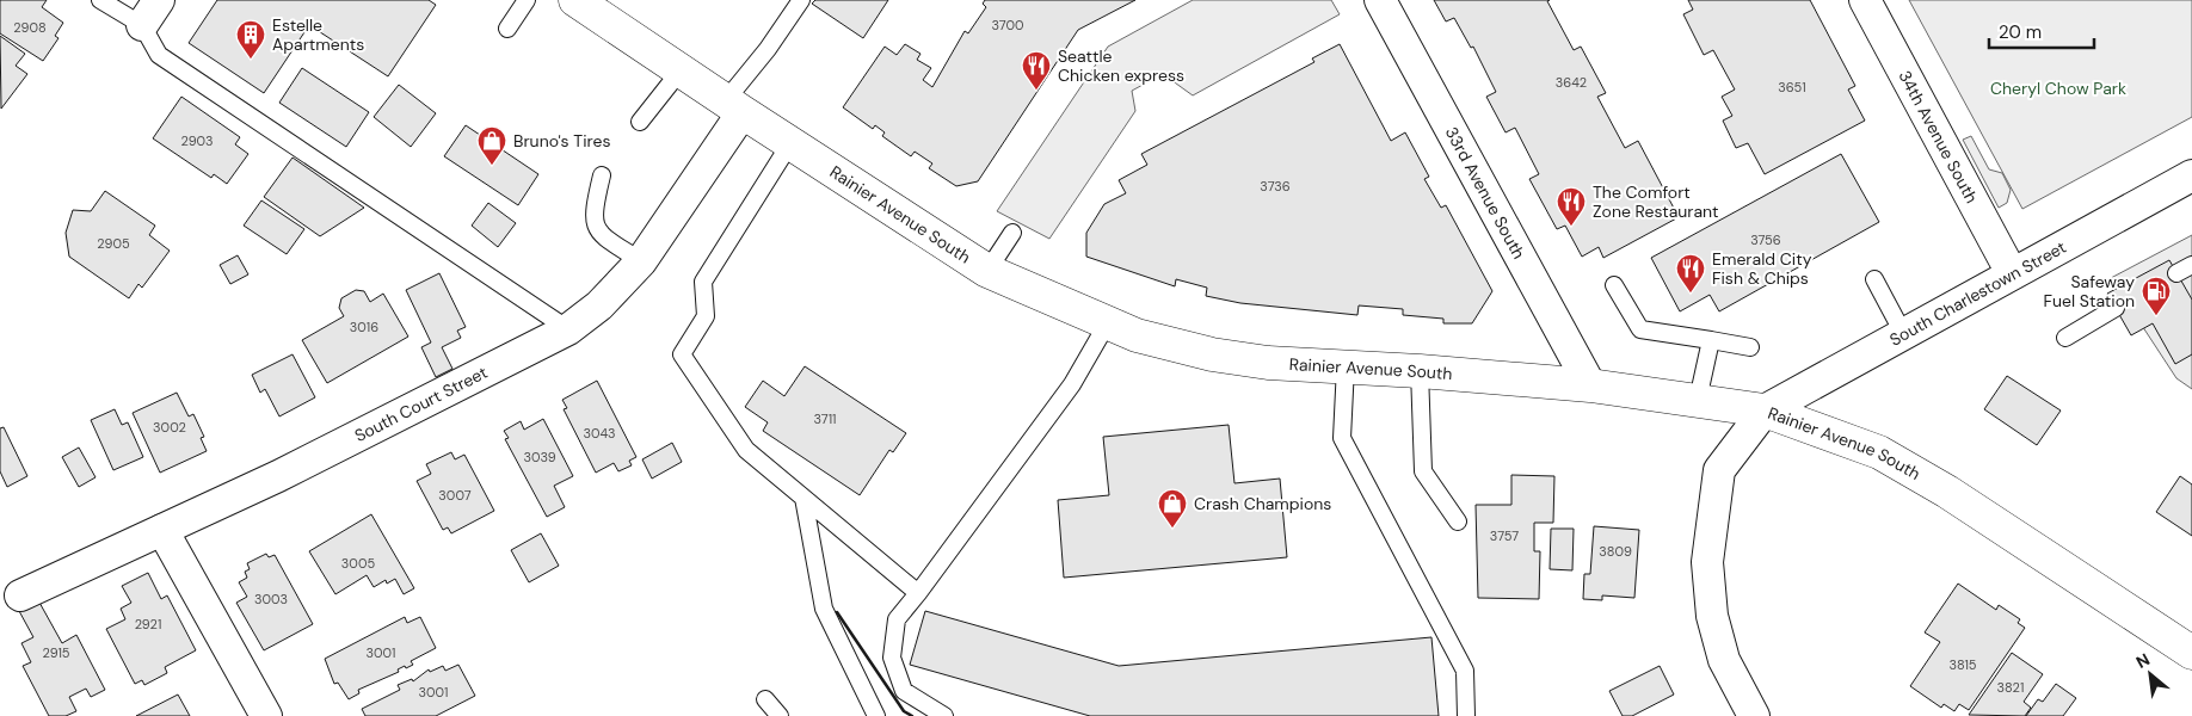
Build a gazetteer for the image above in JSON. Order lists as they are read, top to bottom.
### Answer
{
  "streets": {
    "main road": ["Rainier Avenue South"],
    "street": [
      "34th Avenue South",
      "33rd Avenue South",
      "South Charlestown Street",
      "South Court Street"
    ]
  },
  "crossings": [
    ["34th Avenue South", "South Charlestown Street"],
    ["33rd Avenue South", "Rainier Avenue South"],
    ["Rainier Avenue South", "South Charlestown Street"],
    ["Rainier Avenue South", "South Court Street"]
  ],
  "parks": ["Cheryl Chow Park"],
  "places": {
    "building": ["Estelle Apartments"],
    "restaurant": ["Seattle Chicken express", "The Comfort Zone Restaurant", "Emerald City Fish & Chips"],
    "shop": ["Bruno's Tires", "Crash Champions"],
    "fuel station": ["Safeway Fuel Station"]
  },
  "house_numbers": [
    "3700",
    "2908",
    "3642",
    "3651",
    "2903",
    "3736",
    "3756",
    "2905",
    "3016",
    "3711",
    "3002",
    "3043",
    "3039",
    "3007",
    "3757",
    "3809",
    "3005",
    "3003",
    "2921",
    "2915",
    "3001",
    "3815",
    "3821",
    "3001"
  ],
  "scale_bar": "20 m",
  "north": "top left"
}
